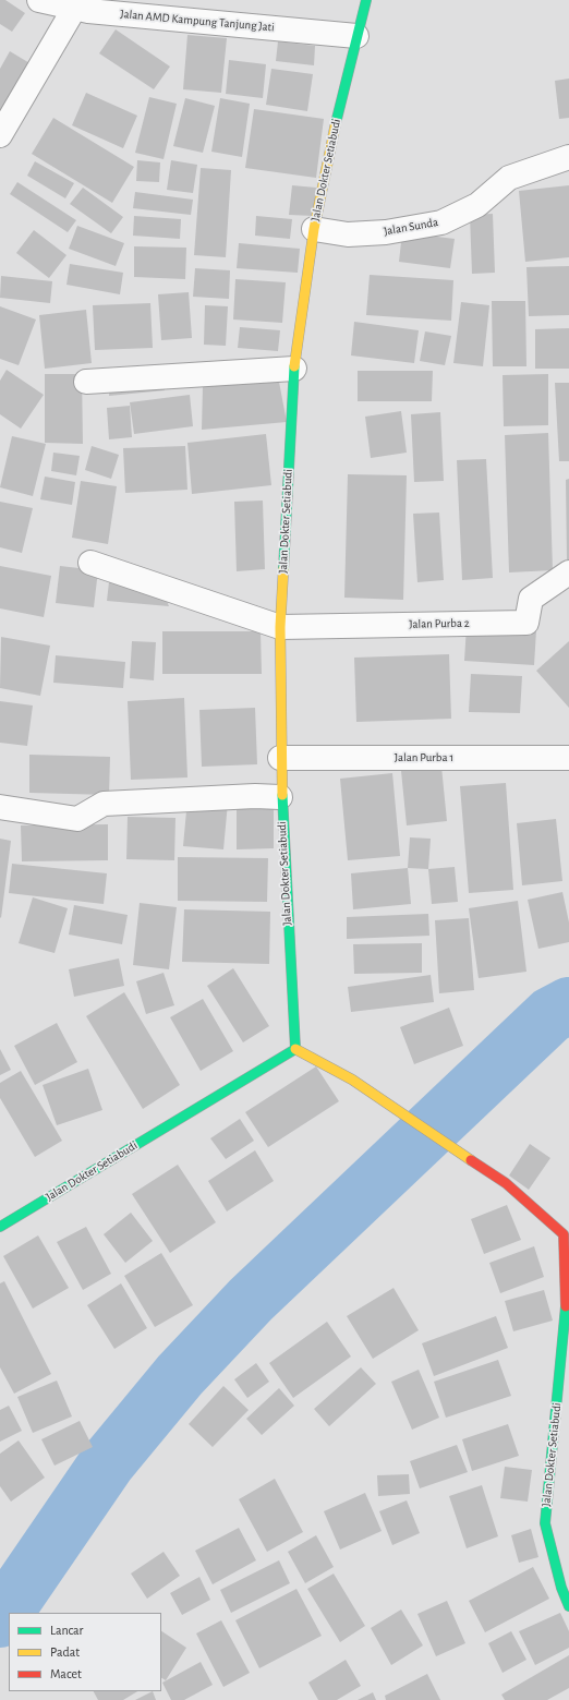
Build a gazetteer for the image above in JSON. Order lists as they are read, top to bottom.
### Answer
{
  "streets": {
    "street": [
      "Jalan AMD Kampung Tanjung Jati",
      "Jalan Dokter Setiabudi",
      "Jalan Sunda",
      "Jalan Purba 2",
      "Jalan Purba 1"
    ]
  },
  "crossings": [
    ["Jalan AMD Kampung Tanjung Jati", "Jalan Dokter Setiabudi"],
    ["Jalan Dokter Setiabudi", "Jalan Sunda"],
    ["Jalan Dokter Setiabudi", "Jalan Purba 2"],
    ["Jalan Dokter Setiabudi", "Jalan Purba 1"]
  ],
  "legend": ["Lancar", "Padat", "Macet"]
}
